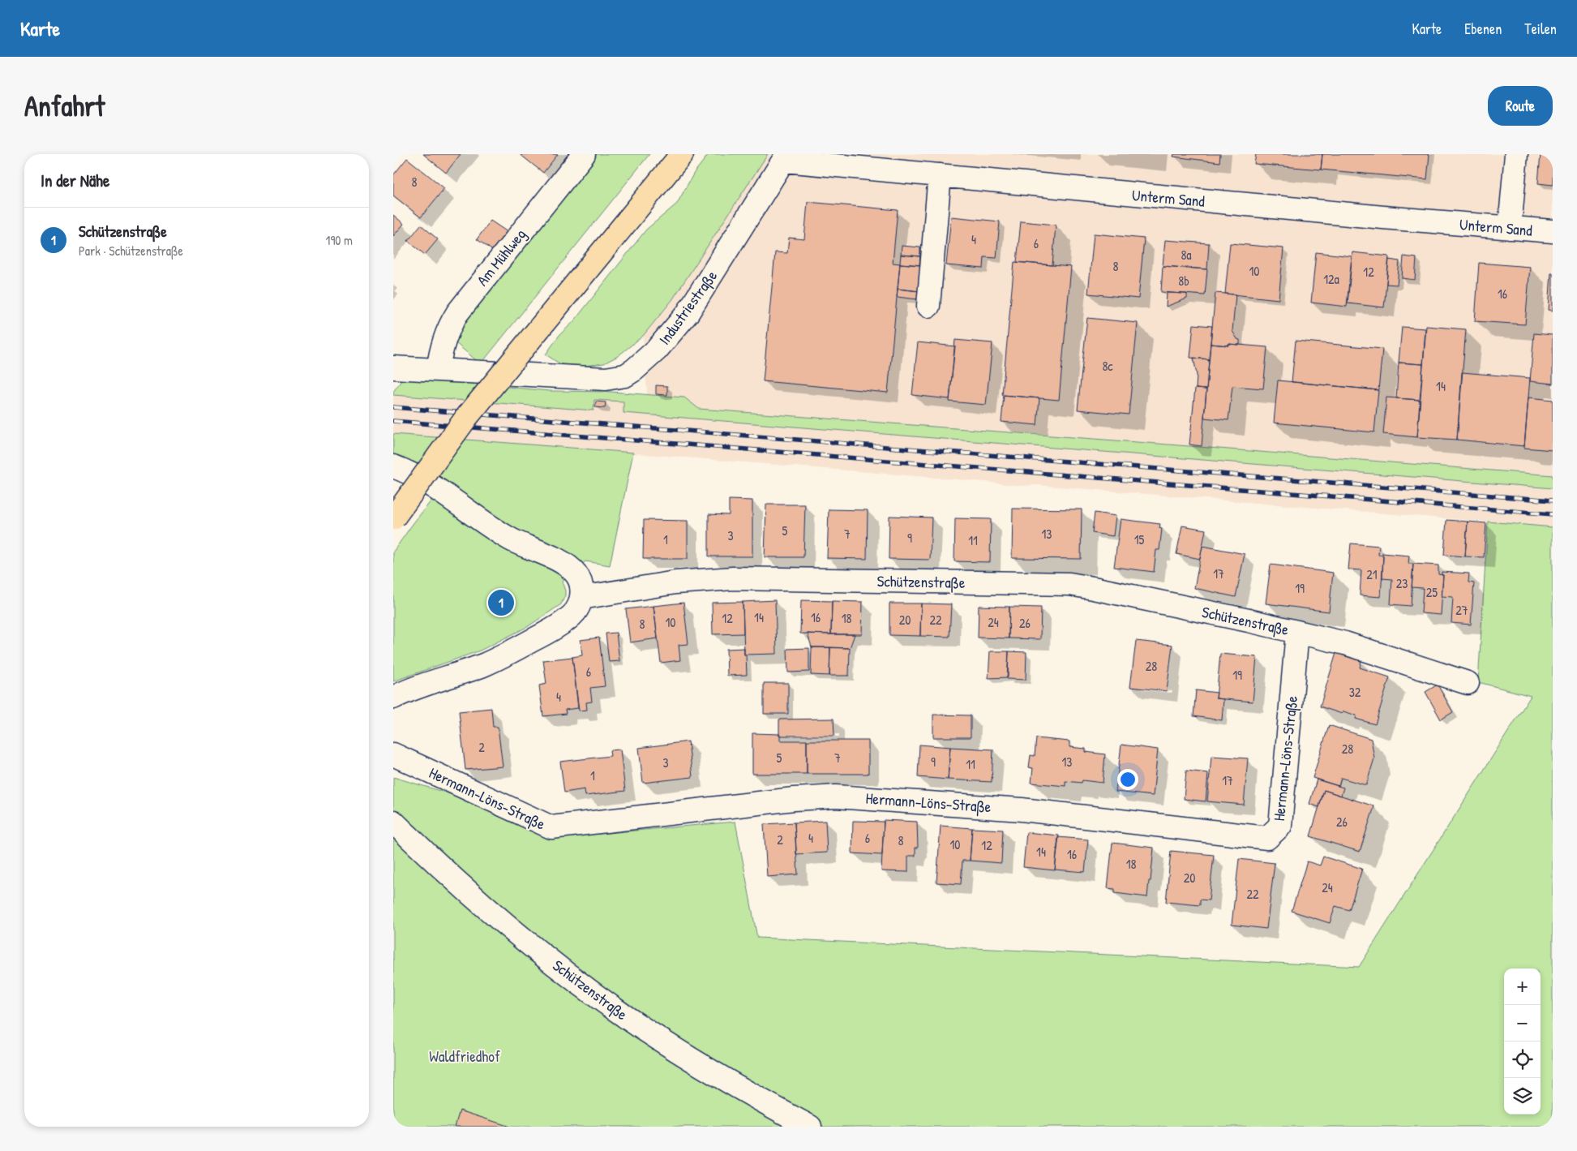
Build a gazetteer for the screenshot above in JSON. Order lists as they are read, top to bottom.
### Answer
{
  "streets": {
    "street": [
      "Unterm Sand",
      "Am Mühlweg",
      "Industriestraße",
      "Schützenstraße",
      "Hermann-Löns-Straße"
    ]
  },
  "crossings": [
    ["Unterm Sand", "Industriestraße"],
    ["Am Mühlweg", "Industriestraße"],
    ["Schützenstraße", "Hermann-Löns-Straße"]
  ],
  "parks": ["Waldfriedhof"],
  "house_numbers": [
    "8",
    "4",
    "6",
    "8a",
    "8",
    "10",
    "12",
    "12a",
    "8b",
    "16",
    "8c",
    "14",
    "5",
    "7",
    "13",
    "3",
    "9",
    "1",
    "15",
    "11",
    "17",
    "21",
    "23",
    "19",
    "25",
    "27",
    "14",
    "16",
    "12",
    "18",
    "20",
    "22",
    "10",
    "24",
    "26",
    "8",
    "28",
    "6",
    "19",
    "32",
    "4",
    "2",
    "28",
    "5",
    "7",
    "9",
    "13",
    "3",
    "11",
    "1",
    "17",
    "26",
    "4",
    "6",
    "2",
    "8",
    "10",
    "12",
    "14",
    "16",
    "18",
    "20",
    "24",
    "22"
  ],
  "page": {
    "header": "Karte",
    "nav": ["Karte", "Ebenen", "Teilen"],
    "buttons": "Route",
    "title": "Anfahrt",
    "heading": "In der Nähe",
    "list": [
      {
        "mark": "1",
        "name": "Schützenstraße",
        "note": "Park · Schützenstraße",
        "value": "190 m"
      }
    ],
    "pins": "1",
    "map_buttons": ["+", "−"]
  }
}
